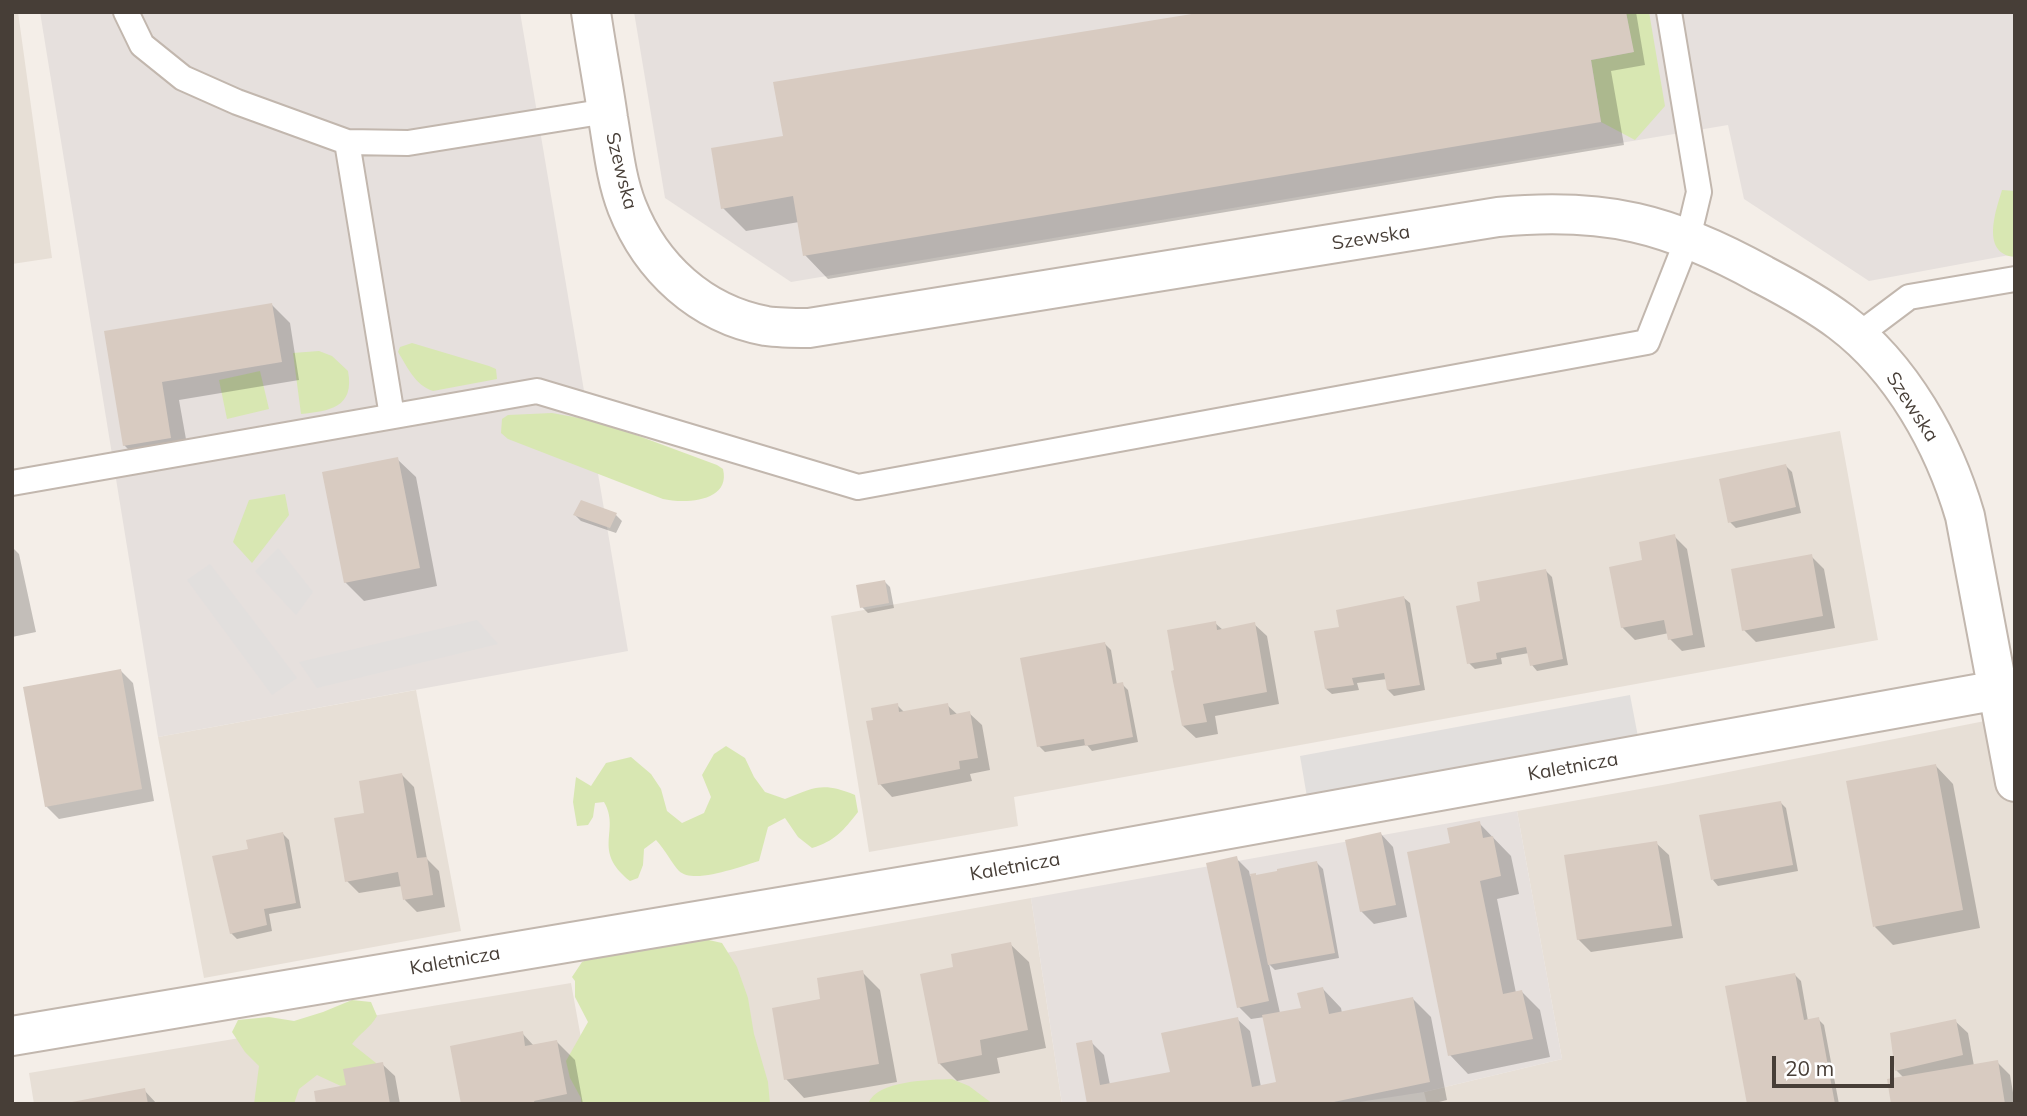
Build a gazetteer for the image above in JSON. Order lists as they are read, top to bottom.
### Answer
{
  "streets": {
    "street": ["Szewska", "Kaletnicza"]
  },
  "crossings": [
    ["Szewska", "Kaletnicza"]
  ],
  "scale_bar": "20 m"
}
